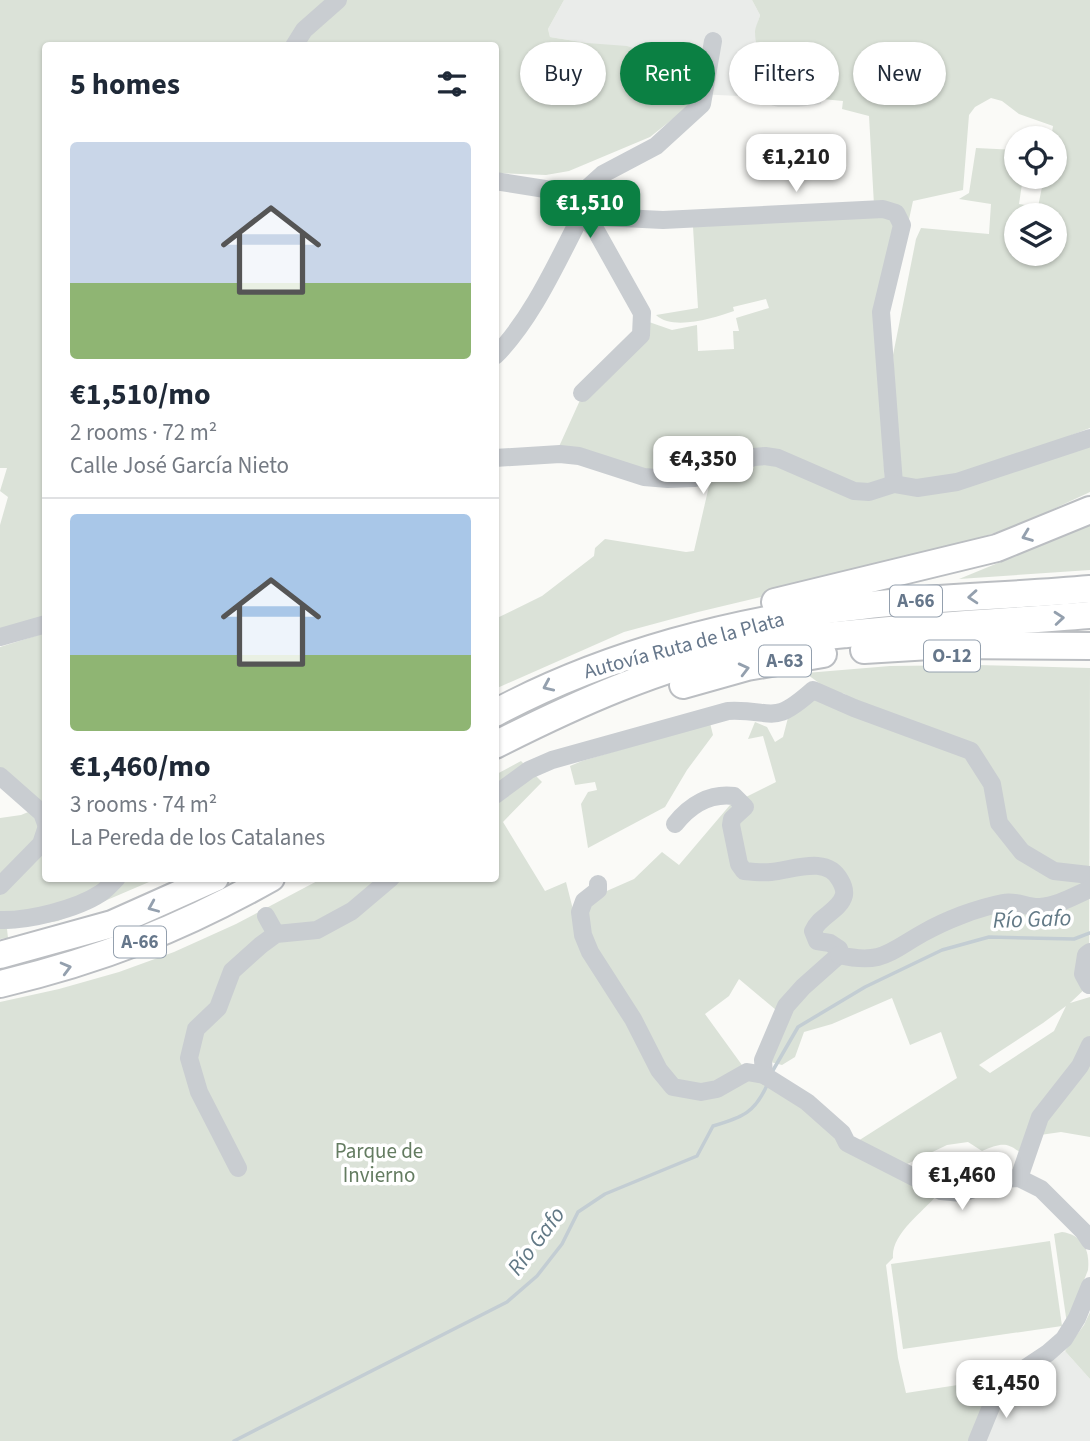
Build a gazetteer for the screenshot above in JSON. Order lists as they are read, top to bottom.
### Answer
{
  "streets": {
    "highway": [
      "A-66",
      "Autovía Ruta de la Plata",
      "O-12",
      "A-63"
    ]
  },
  "crossings": [
    ["O-12", "A-63"]
  ],
  "water": ["Río Gafo"],
  "parks": ["Parque de Invierno"],
  "page": {
    "chip": [
      "Buy",
      "Rent",
      "Filters",
      "New"
    ],
    "heading": "5 homes",
    "list": [
      {
        "name": "€1,510/mo",
        "note": "2 rooms · 72 m² · Calle José García Nieto"
      },
      {
        "name": "€1,460/mo",
        "note": "3 rooms · 74 m² · La Pereda de los Catalanes"
      }
    ],
    "price": [
      "€1,210",
      "€1,510",
      "€4,350",
      "€1,460",
      "€1,450"
    ]
  }
}
